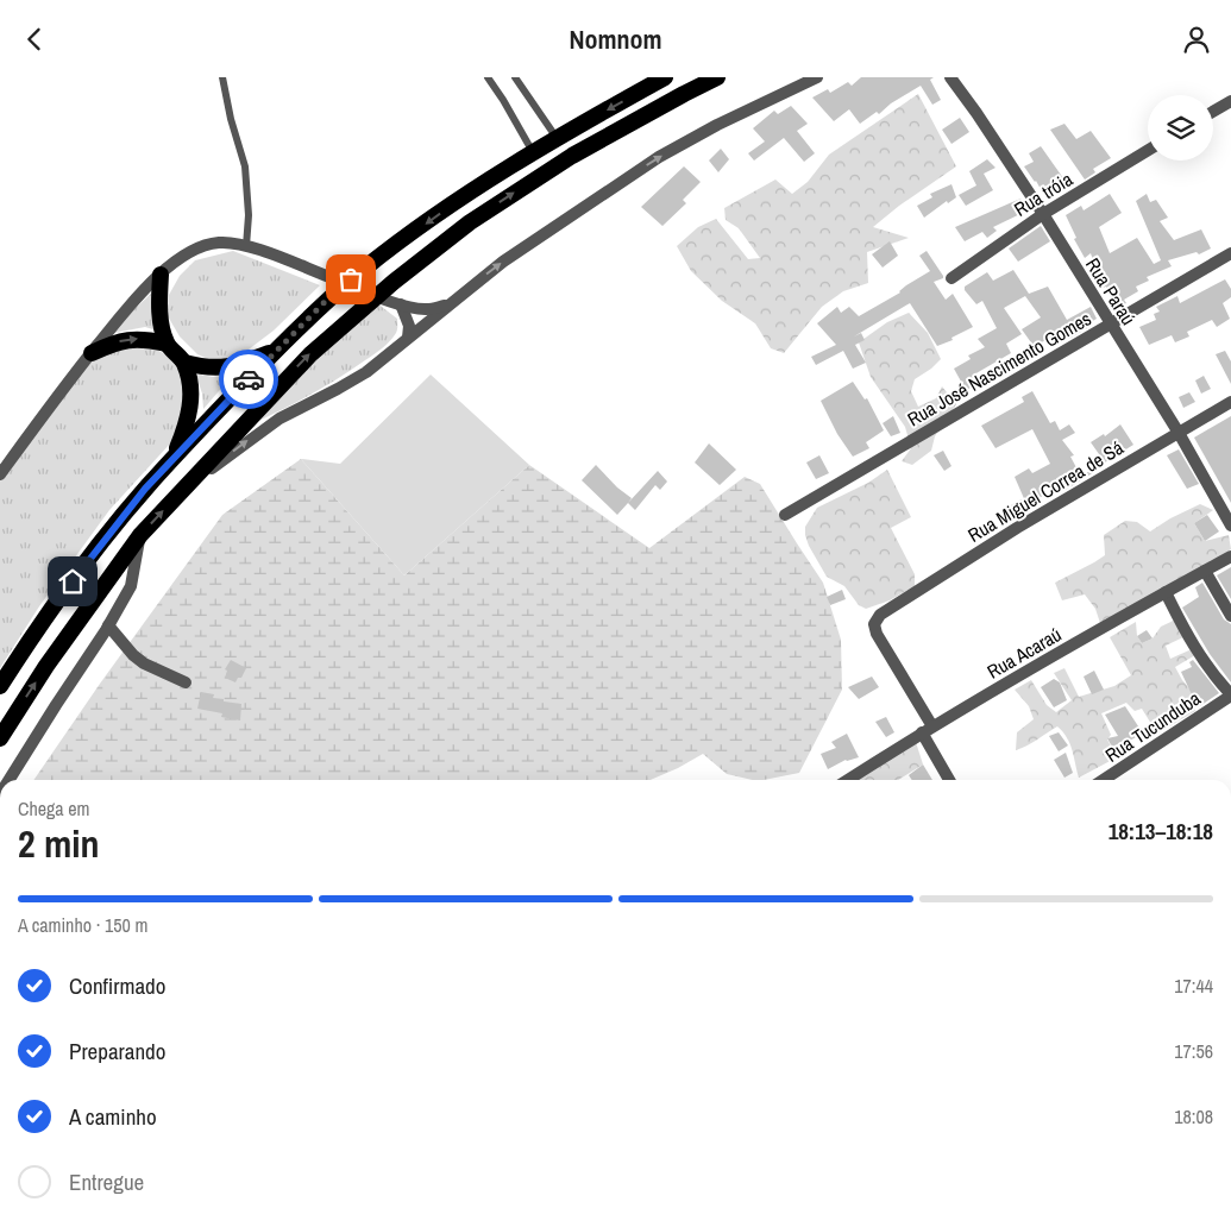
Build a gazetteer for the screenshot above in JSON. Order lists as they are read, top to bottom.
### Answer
{
  "streets": {
    "street": [
      "Rua tróia",
      "Rua Paraú",
      "Rua José Nascimento Gomes",
      "Rua Miguel Correa de Sá",
      "Rua Acaraú",
      "Rua Tucunduba"
    ]
  },
  "crossings": [
    ["Rua tróia", "Rua Paraú"],
    ["Rua Paraú", "Rua José Nascimento Gomes"],
    ["Rua Paraú", "Rua Miguel Correa de Sá"],
    ["Rua Miguel Correa de Sá", "Rua Acaraú"]
  ],
  "page": {
    "header": "Nomnom",
    "heading": ["2 min", "Chega em", "18:13–18:18"],
    "bar": "A caminho · 150 m",
    "list": [
      ["Confirmado", "17:44"],
      ["Preparando", "17:56"],
      ["A caminho", "18:08"],
      "Entregue"
    ]
  }
}
